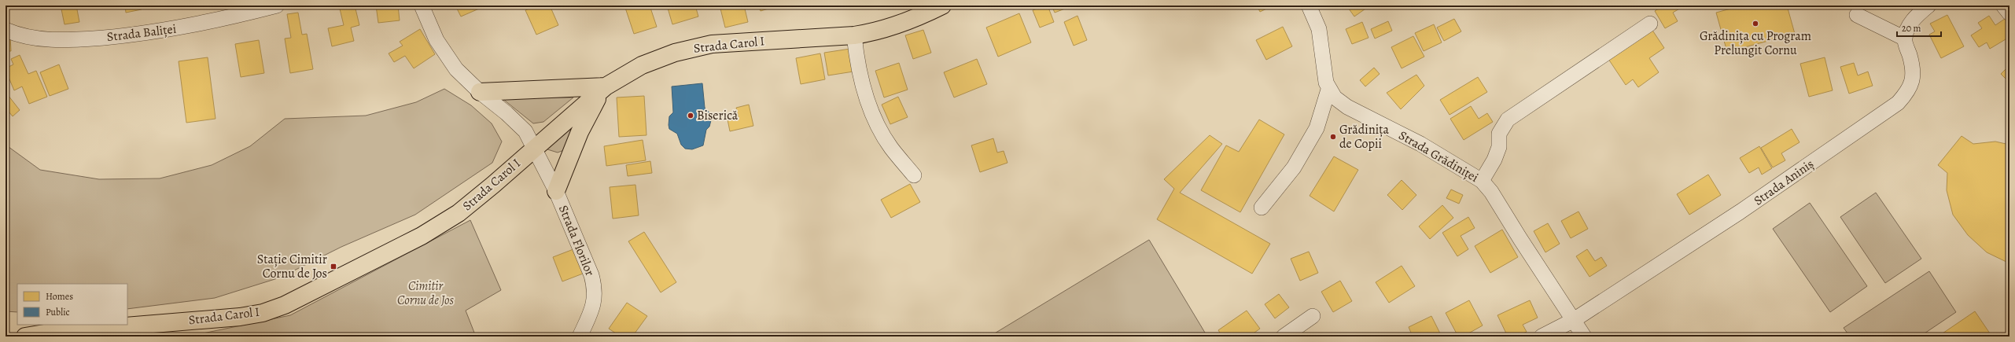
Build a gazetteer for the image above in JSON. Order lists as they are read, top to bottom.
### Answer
{
  "streets": {
    "main road": ["Strada Carol I"],
    "street": [
      "Strada Baliței",
      "Strada Grădiniței",
      "Strada Aniniș",
      "Strada Florilor"
    ]
  },
  "crossings": [
    ["Strada Carol I", "Strada Florilor"],
    ["Strada Grădiniței", "Strada Aniniș"]
  ],
  "parks": ["Cimitir Cornu de Jos"],
  "places": {
    "other": ["Grădinița cu Program Prelungit Cornu", "Biserică", "Grădinița de Copii"],
    "transit": ["Stație Cimitir Cornu de Jos"]
  },
  "legend": ["Homes", "Public"],
  "scale_bar": "20 m"
}
